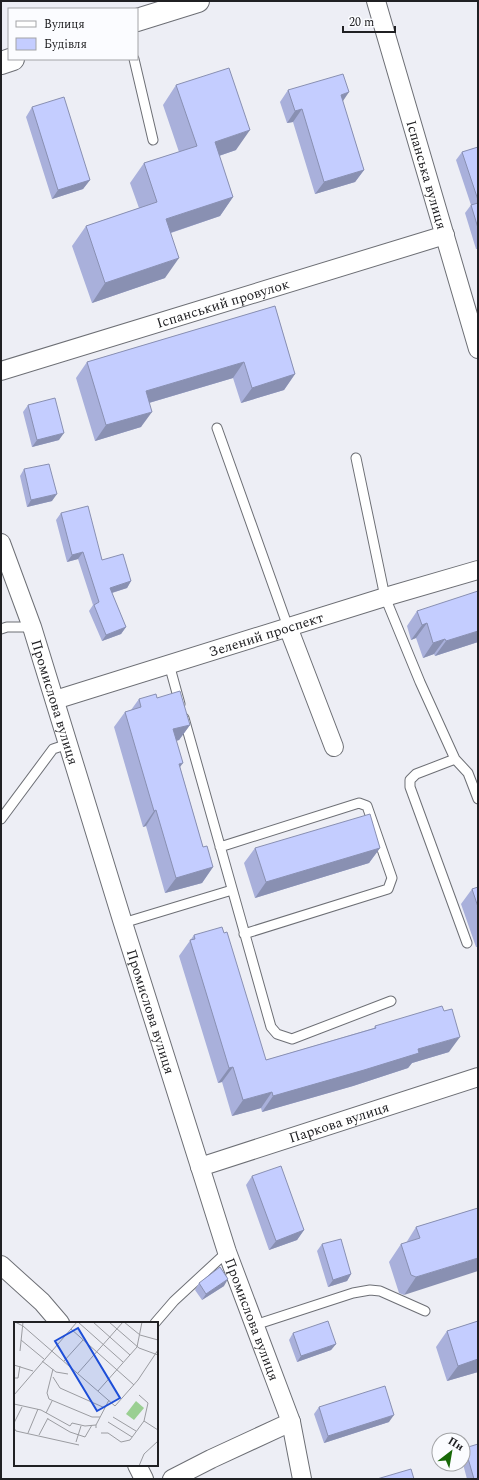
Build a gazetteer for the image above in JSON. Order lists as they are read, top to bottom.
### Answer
{
  "streets": {
    "street": [
      "Іспанська вулиця",
      "Іспанський провулок",
      "Зелений проспект",
      "Промислова вулиця",
      "Паркова вулиця"
    ]
  },
  "crossings": [
    ["Іспанська вулиця", "Іспанський провулок"],
    ["Зелений проспект", "Промислова вулиця"],
    ["Промислова вулиця", "Паркова вулиця"]
  ],
  "legend": ["Вулиця", "Будівля"],
  "scale_bar": "20 m",
  "north": "top right"
}
